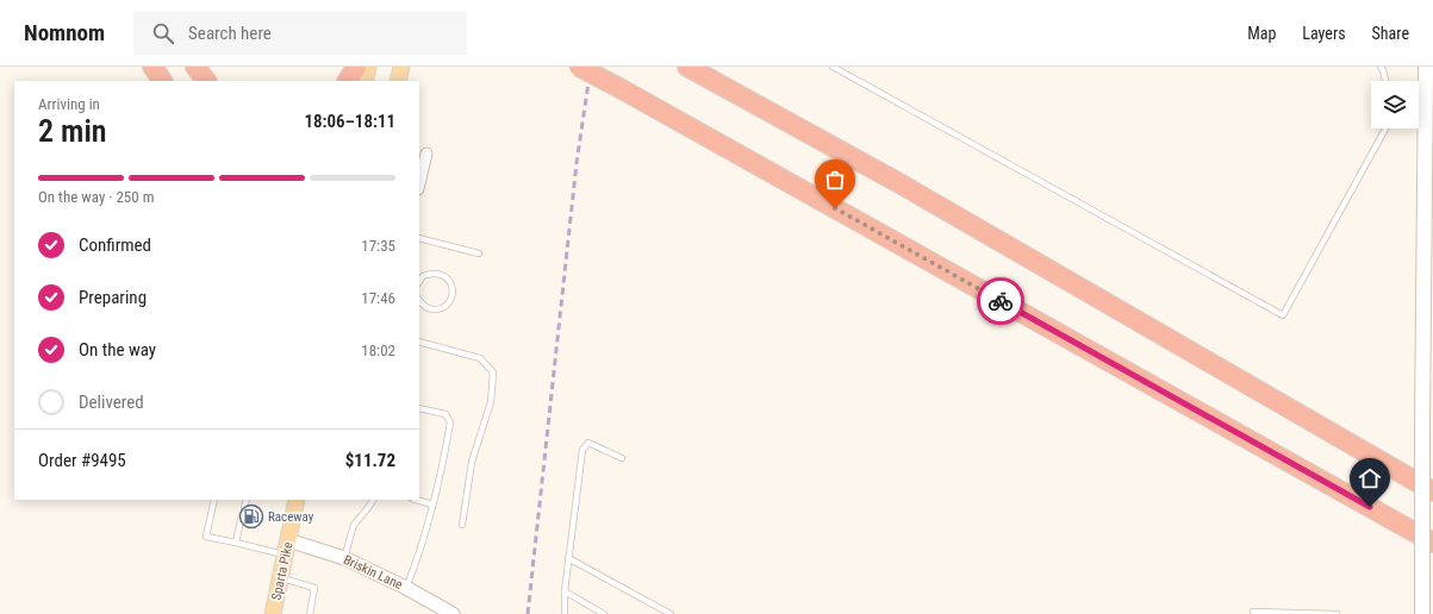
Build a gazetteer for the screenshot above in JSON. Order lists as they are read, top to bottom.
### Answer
{
  "streets": {
    "main road": ["Sparta Pike"],
    "street": ["Briskin Lane"]
  },
  "crossings": [
    ["Sparta Pike", "Briskin Lane"]
  ],
  "places": {
    "fuel station": ["Raceway"]
  },
  "page": {
    "header": "Nomnom",
    "search": "Search here",
    "nav": ["Map", "Layers", "Share"],
    "heading": ["2 min", "Arriving in", "18:06–18:11"],
    "panel": ["Order #9495", "$11.72"],
    "bar": "On the way · 250 m",
    "list": [
      ["Confirmed", "17:35"],
      ["Preparing", "17:46"],
      ["On the way", "18:02"],
      "Delivered"
    ]
  }
}
